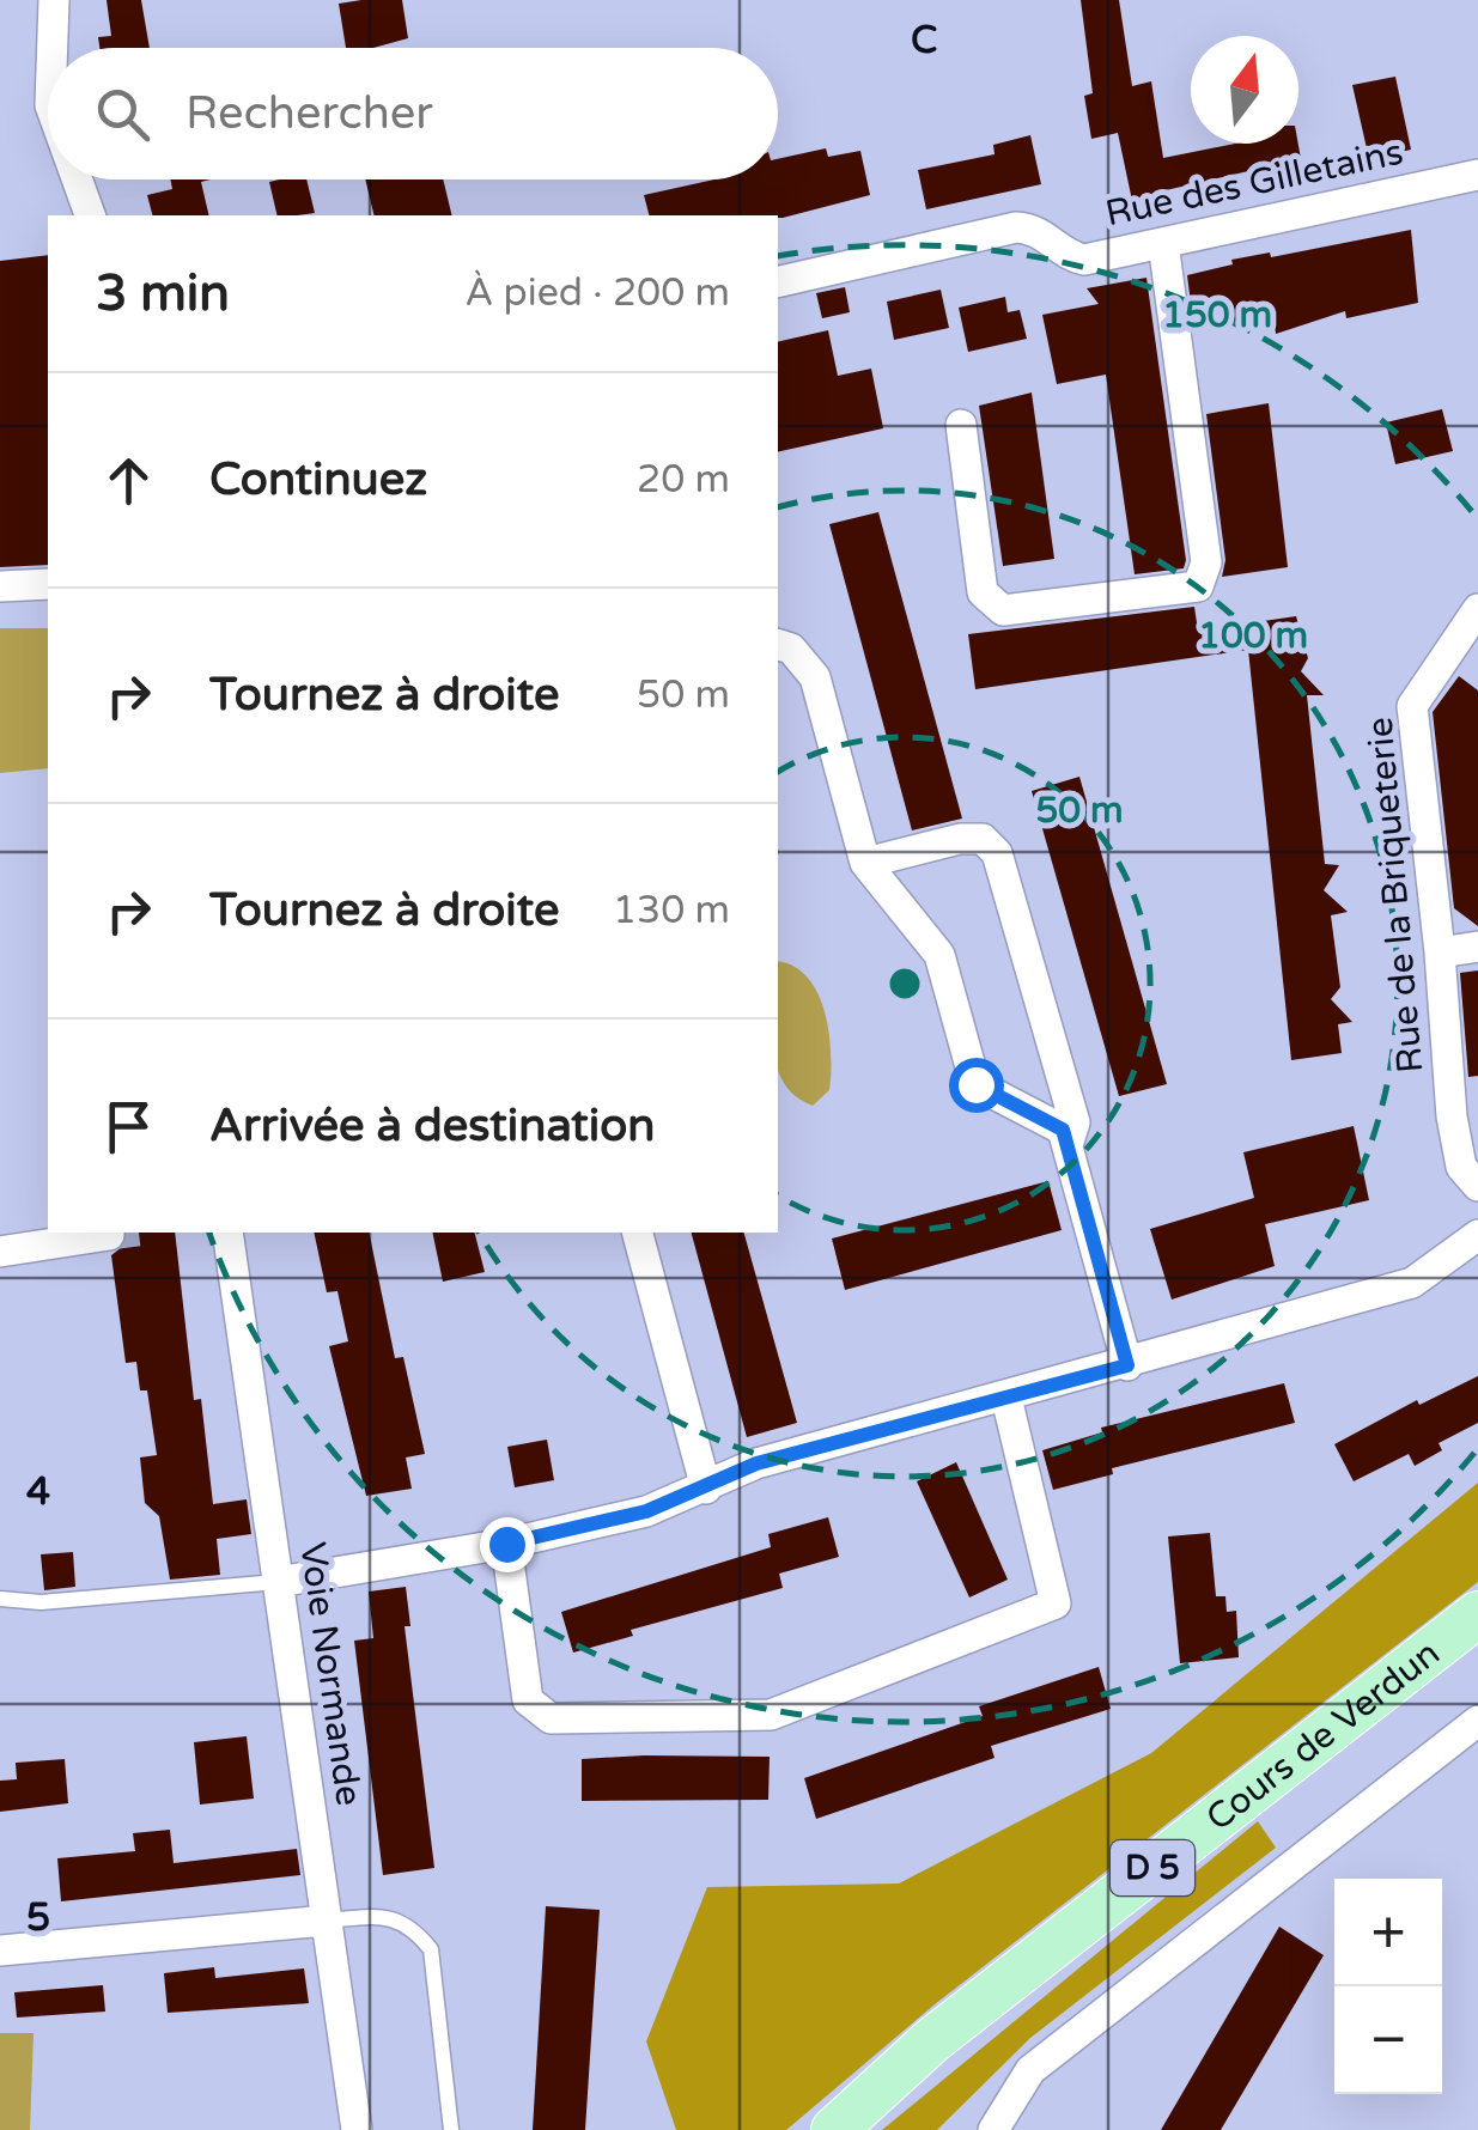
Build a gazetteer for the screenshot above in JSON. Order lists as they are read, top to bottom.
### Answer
{
  "streets": {
    "main road": ["Cours de Verdun", "D 5"],
    "street": ["Rue des Gilletains", "Rue de la Briqueterie", "Voie Normande"]
  },
  "north": "top",
  "page": {
    "search": "Rechercher",
    "heading": ["3 min", "À pied · 200 m"],
    "list": [
      ["Continuez", "20 m"],
      ["Tournez à droite", "50 m"],
      ["Tournez à droite", "130 m"],
      "Arrivée à destination"
    ],
    "map_buttons": ["+", "−"]
  },
  "grid": {
    "columns": ["C"],
    "rows": ["4", "5"]
  },
  "rings": ["150 m", "100 m", "50 m"]
}
